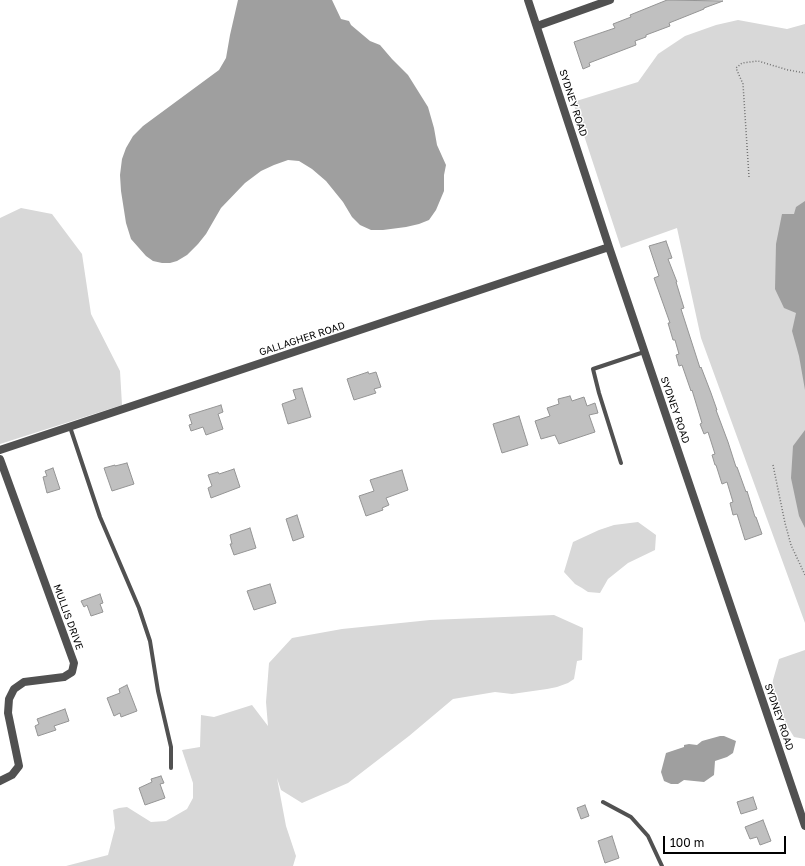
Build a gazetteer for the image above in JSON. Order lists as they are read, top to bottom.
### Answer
{
  "streets": {
    "street": ["SYDNEY ROAD", "GALLAGHER ROAD", "MULLIS DRIVE"]
  },
  "crossings": [
    ["SYDNEY ROAD", "GALLAGHER ROAD"]
  ],
  "scale_bar": "100 m"
}
